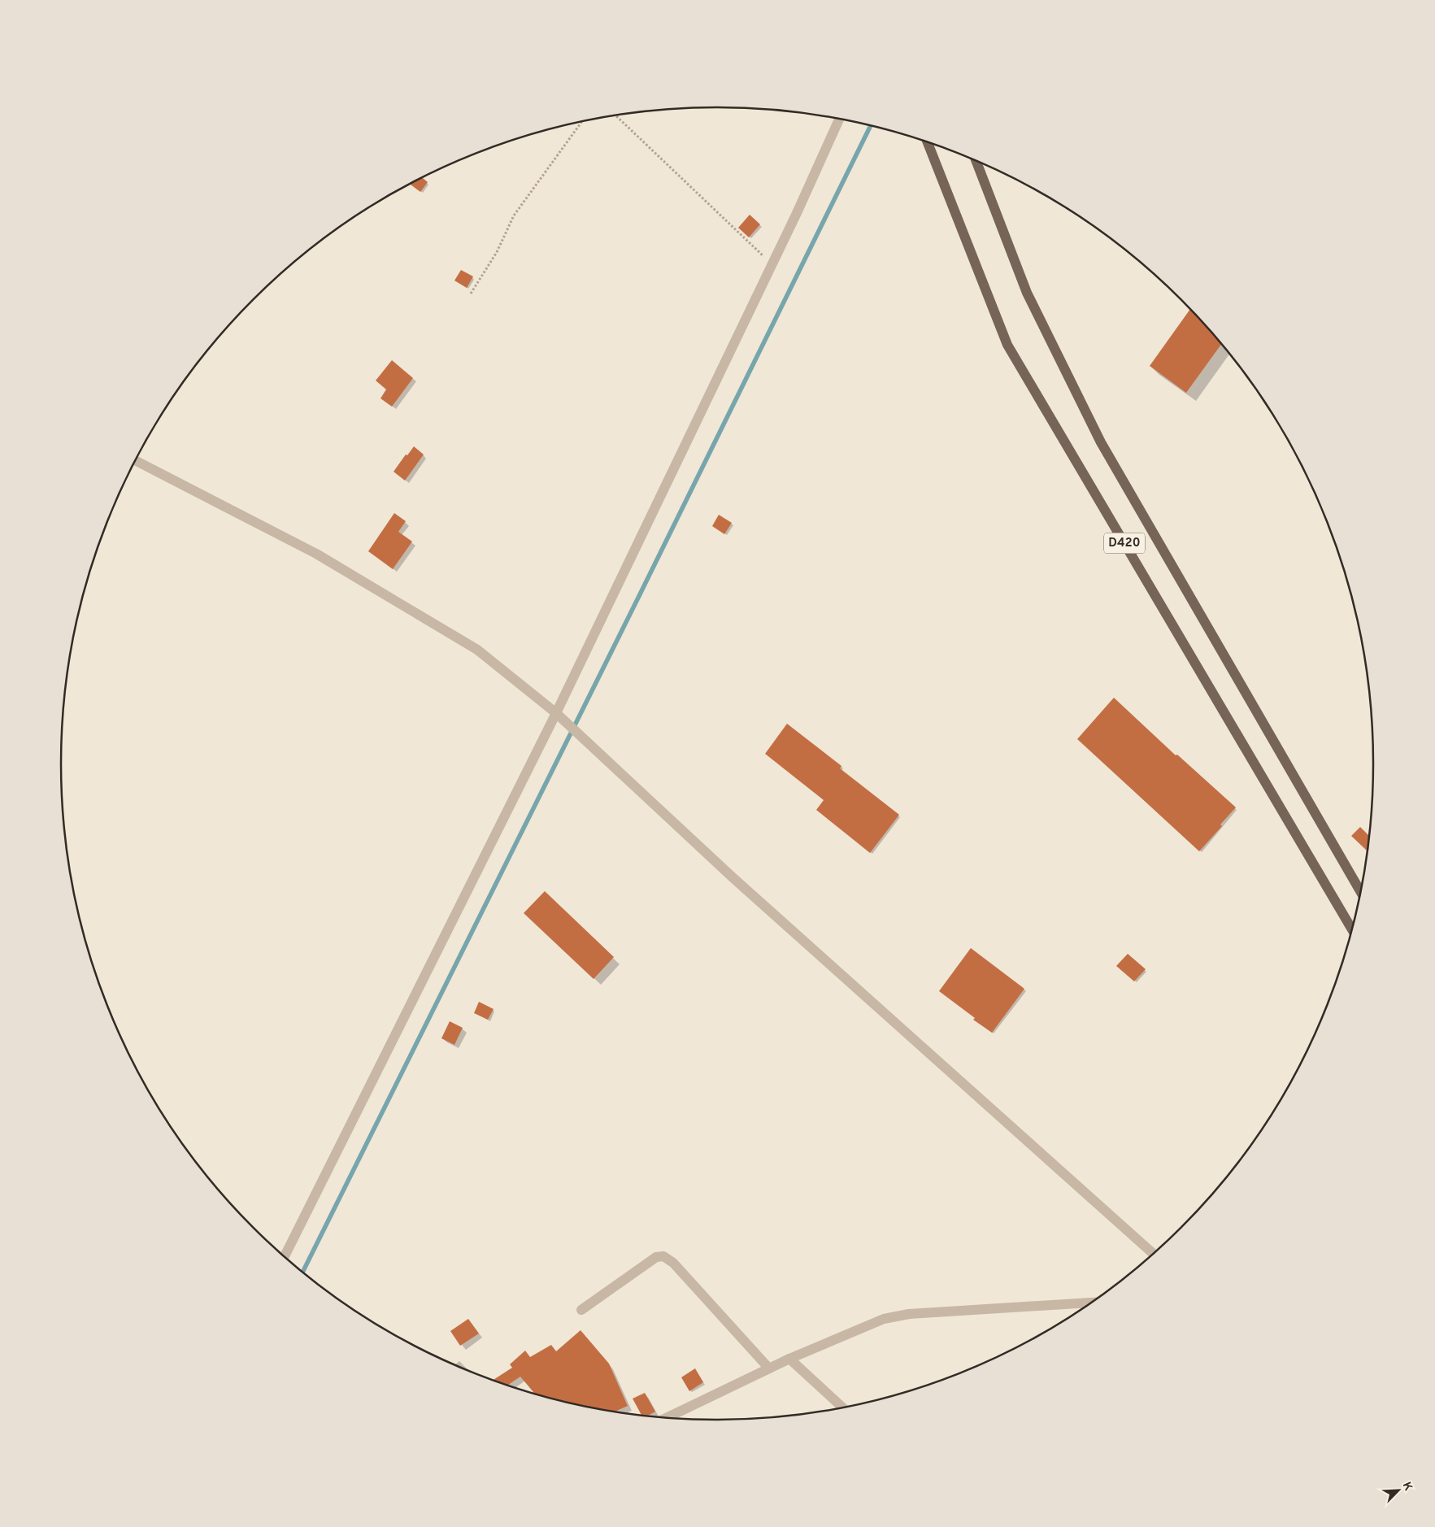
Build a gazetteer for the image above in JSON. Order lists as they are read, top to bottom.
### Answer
{
  "streets": {
    "main road": ["D420"]
  },
  "north": "top right"
}
